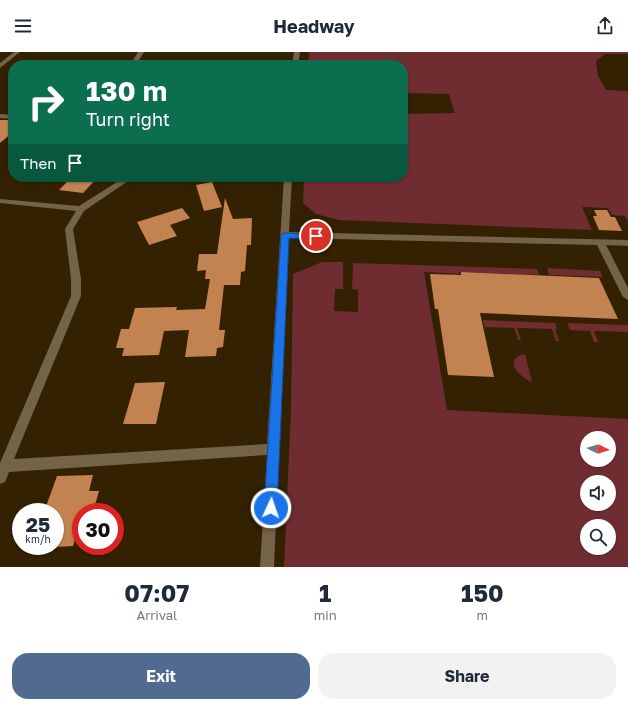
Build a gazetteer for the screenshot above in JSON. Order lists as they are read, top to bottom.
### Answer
{
  "north": "right",
  "page": {
    "header": "Headway",
    "turn": ["130 m", "Turn right"],
    "then": "Then",
    "speed": "25 km/h",
    "limit": "30",
    "eta": [
      "07:07",
      "Arrival",
      "1",
      "min",
      "150",
      "m"
    ],
    "buttons": ["Exit", "Share"]
  }
}
